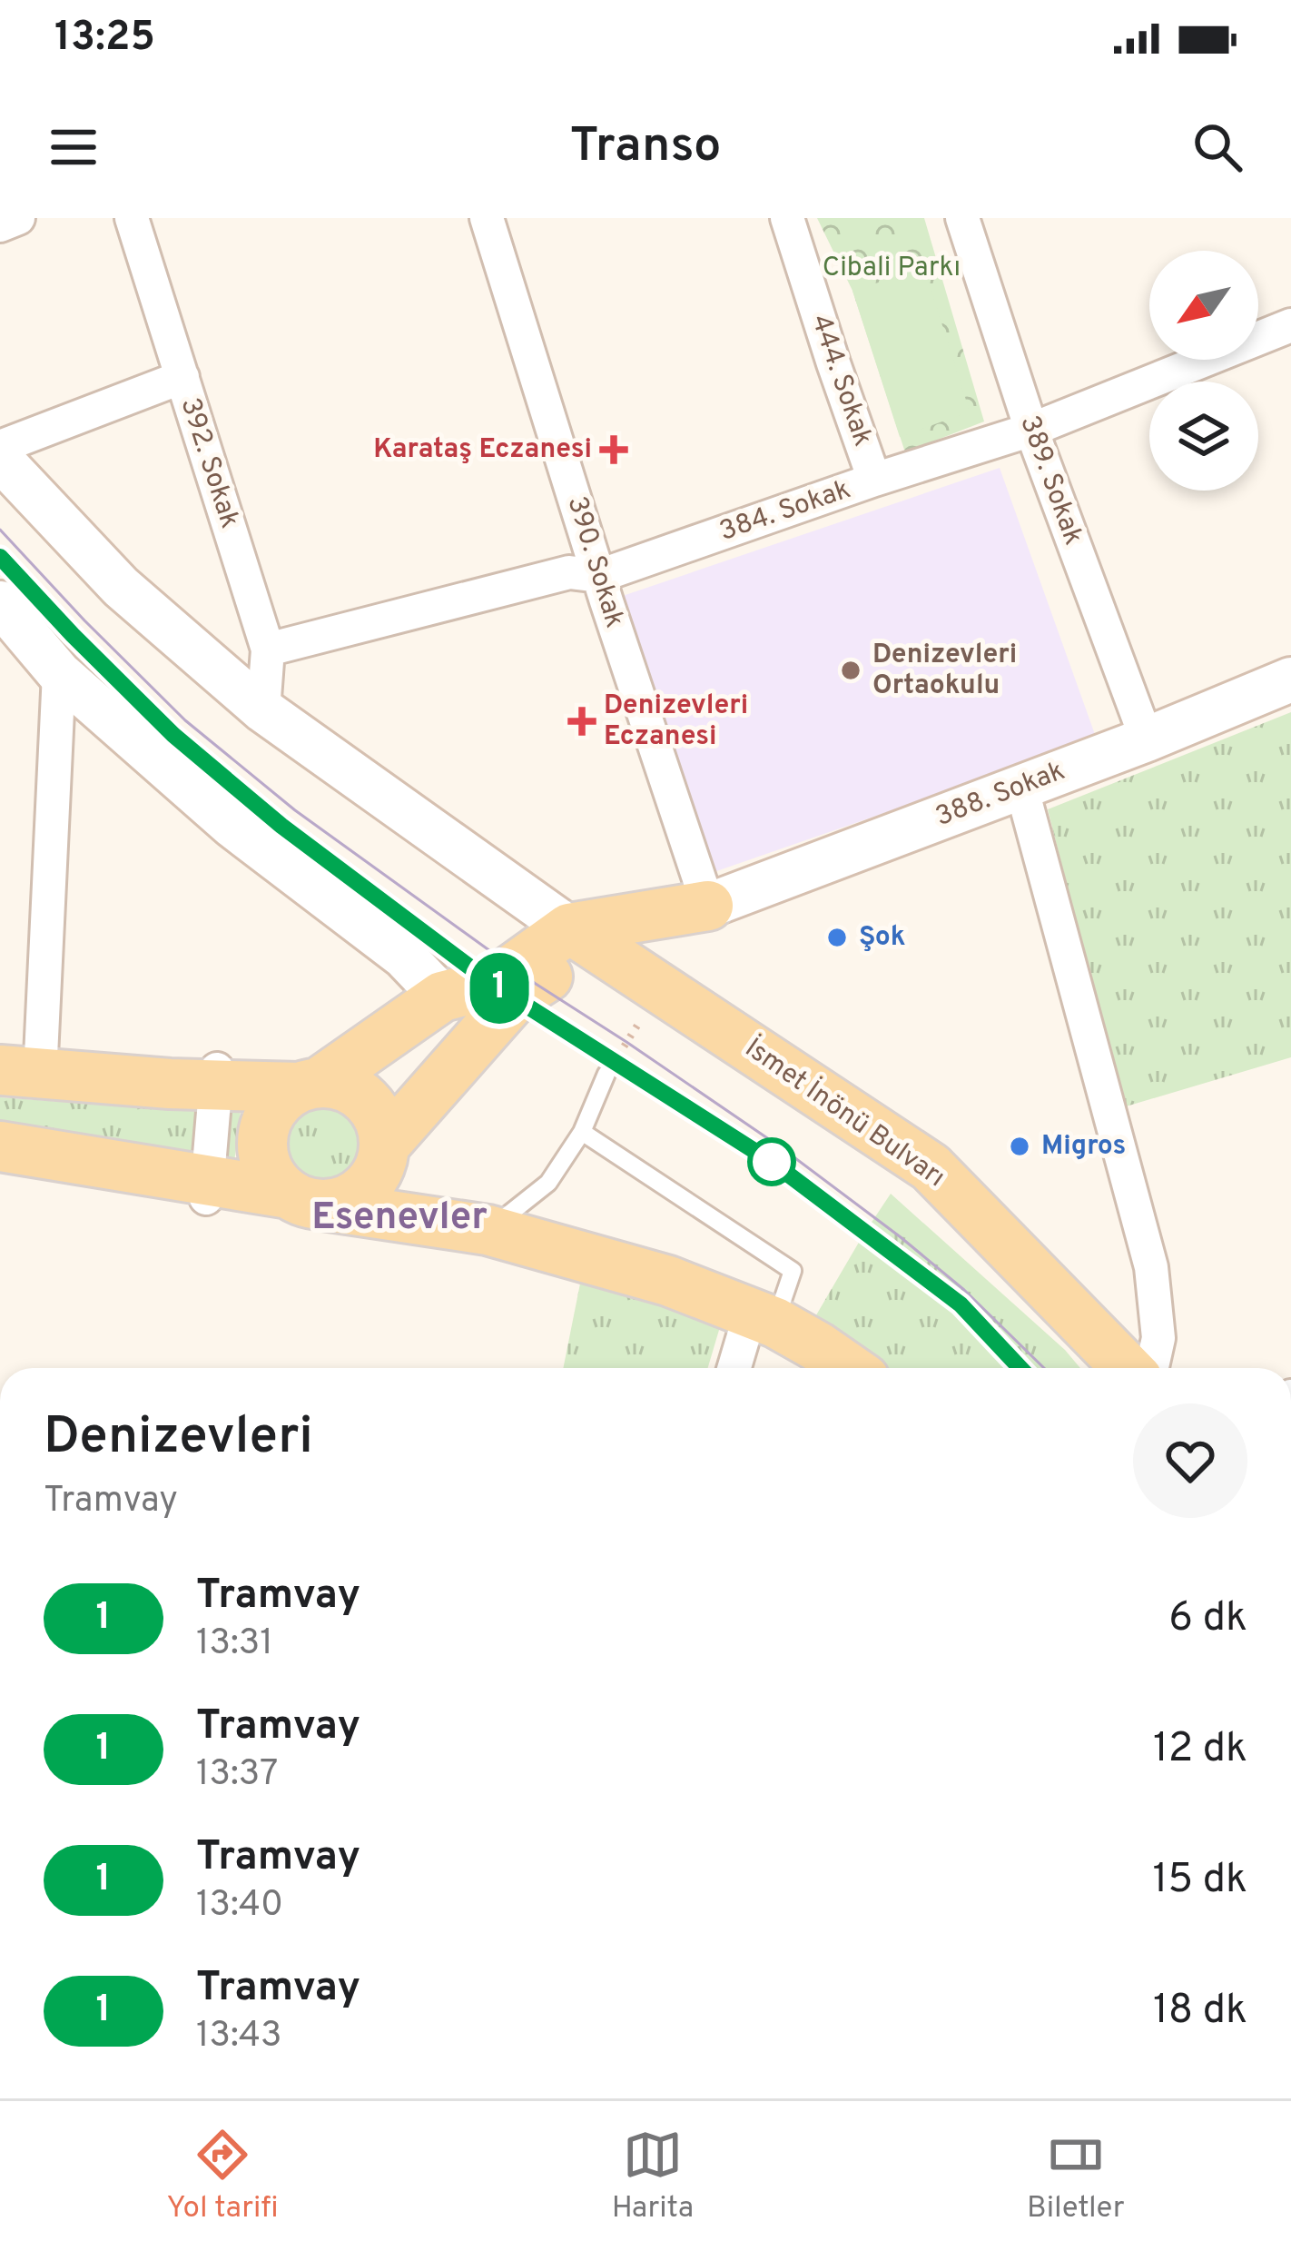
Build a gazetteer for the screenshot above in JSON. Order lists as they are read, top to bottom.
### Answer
{
  "streets": {
    "main road": ["İsmet İnönü Bulvarı"],
    "street": [
      "444. Sokak",
      "392. Sokak",
      "389. Sokak",
      "384. Sokak",
      "390. Sokak",
      "388. Sokak"
    ]
  },
  "crossings": [
    ["444. Sokak", "384. Sokak"],
    ["392. Sokak", "384. Sokak"],
    ["389. Sokak", "384. Sokak"],
    ["389. Sokak", "388. Sokak"],
    ["384. Sokak", "390. Sokak"],
    ["390. Sokak", "388. Sokak"]
  ],
  "districts": ["Esenevler"],
  "parks": ["Cibali Parkı"],
  "places": {
    "health": ["Karataş Eczanesi", "Denizevleri Eczanesi"],
    "other": ["Denizevleri Ortaokulu", "Şok", "Migros"]
  },
  "lines": ["tram line 1"],
  "north": "bottom left",
  "page": {
    "status": "13:25",
    "header": "Transo",
    "on_map": "1",
    "heading": ["Denizevleri", "Tramvay"],
    "list": [
      {
        "mark": "1",
        "name": "Tramvay",
        "note": "13:31",
        "value": "6 dk"
      },
      {
        "mark": "1",
        "name": "Tramvay",
        "note": "13:37",
        "value": "12 dk"
      },
      {
        "mark": "1",
        "name": "Tramvay",
        "note": "13:40",
        "value": "15 dk"
      },
      {
        "mark": "1",
        "name": "Tramvay",
        "note": "13:43",
        "value": "18 dk"
      }
    ],
    "tabs": ["Yol tarifi", "Harita", "Biletler"]
  }
}
